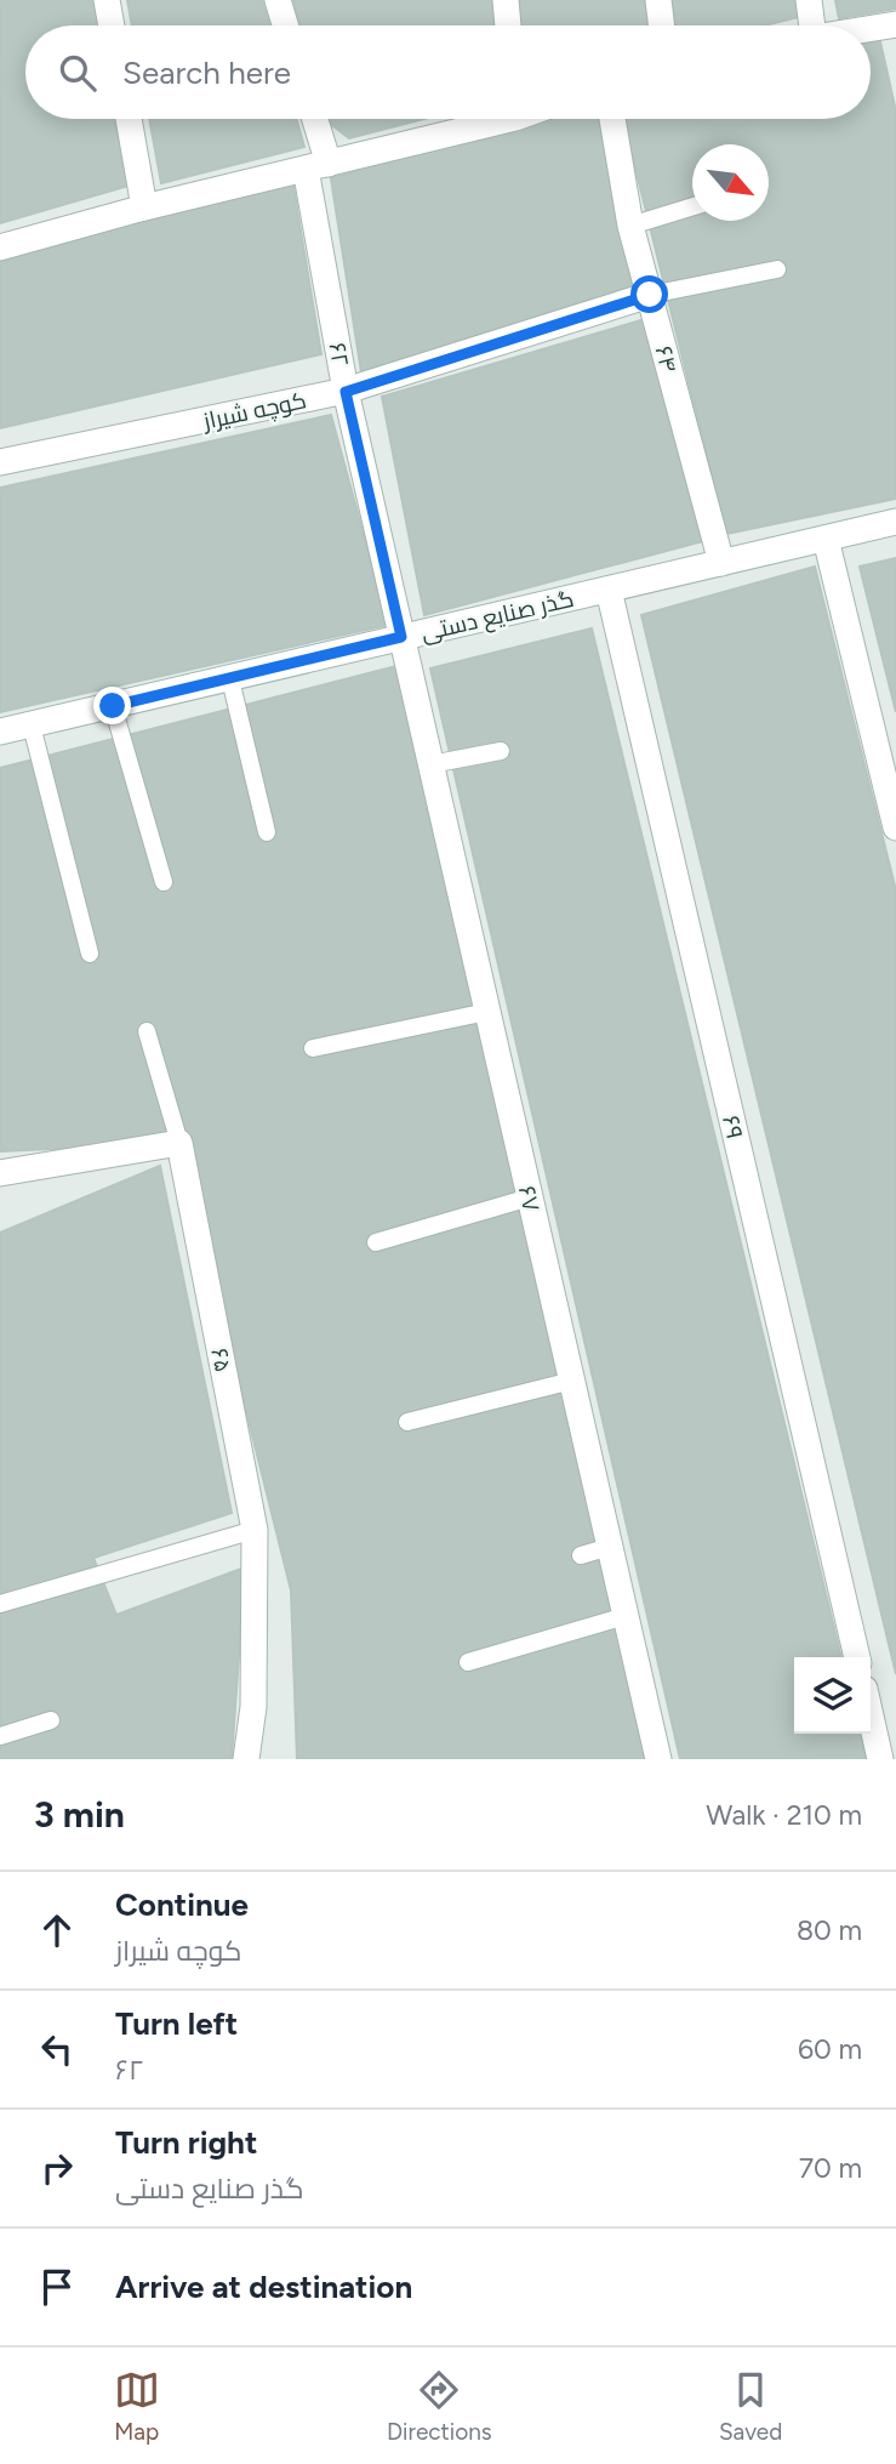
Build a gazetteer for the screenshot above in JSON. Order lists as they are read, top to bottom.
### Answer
{
  "streets": {
    "street": [
      "۶۲",
      "۶۴",
      "کوچه شیراز",
      "گذر صنایع دستی",
      "۶۹",
      "۶۷",
      "۶۵"
    ]
  },
  "crossings": [
    ["۶۲", "کوچه شیراز"],
    ["۶۲", "گذر صنایع دستی"],
    ["۶۲", "۶۷"],
    ["۶۴", "کوچه شیراز"],
    ["۶۴", "گذر صنایع دستی"],
    ["گذر صنایع دستی", "۶۹"],
    ["گذر صنایع دستی", "۶۷"]
  ],
  "north": "bottom right",
  "page": {
    "search": "Search here",
    "heading": ["3 min", "Walk · 210 m"],
    "list": [
      ["Continue", "کوچه شیراز", "80 m"],
      ["Turn left", "۶۲", "60 m"],
      ["Turn right", "گذر صنایع دستی", "70 m"],
      "Arrive at destination"
    ],
    "nav": ["Map", "Directions", "Saved"]
  }
}
